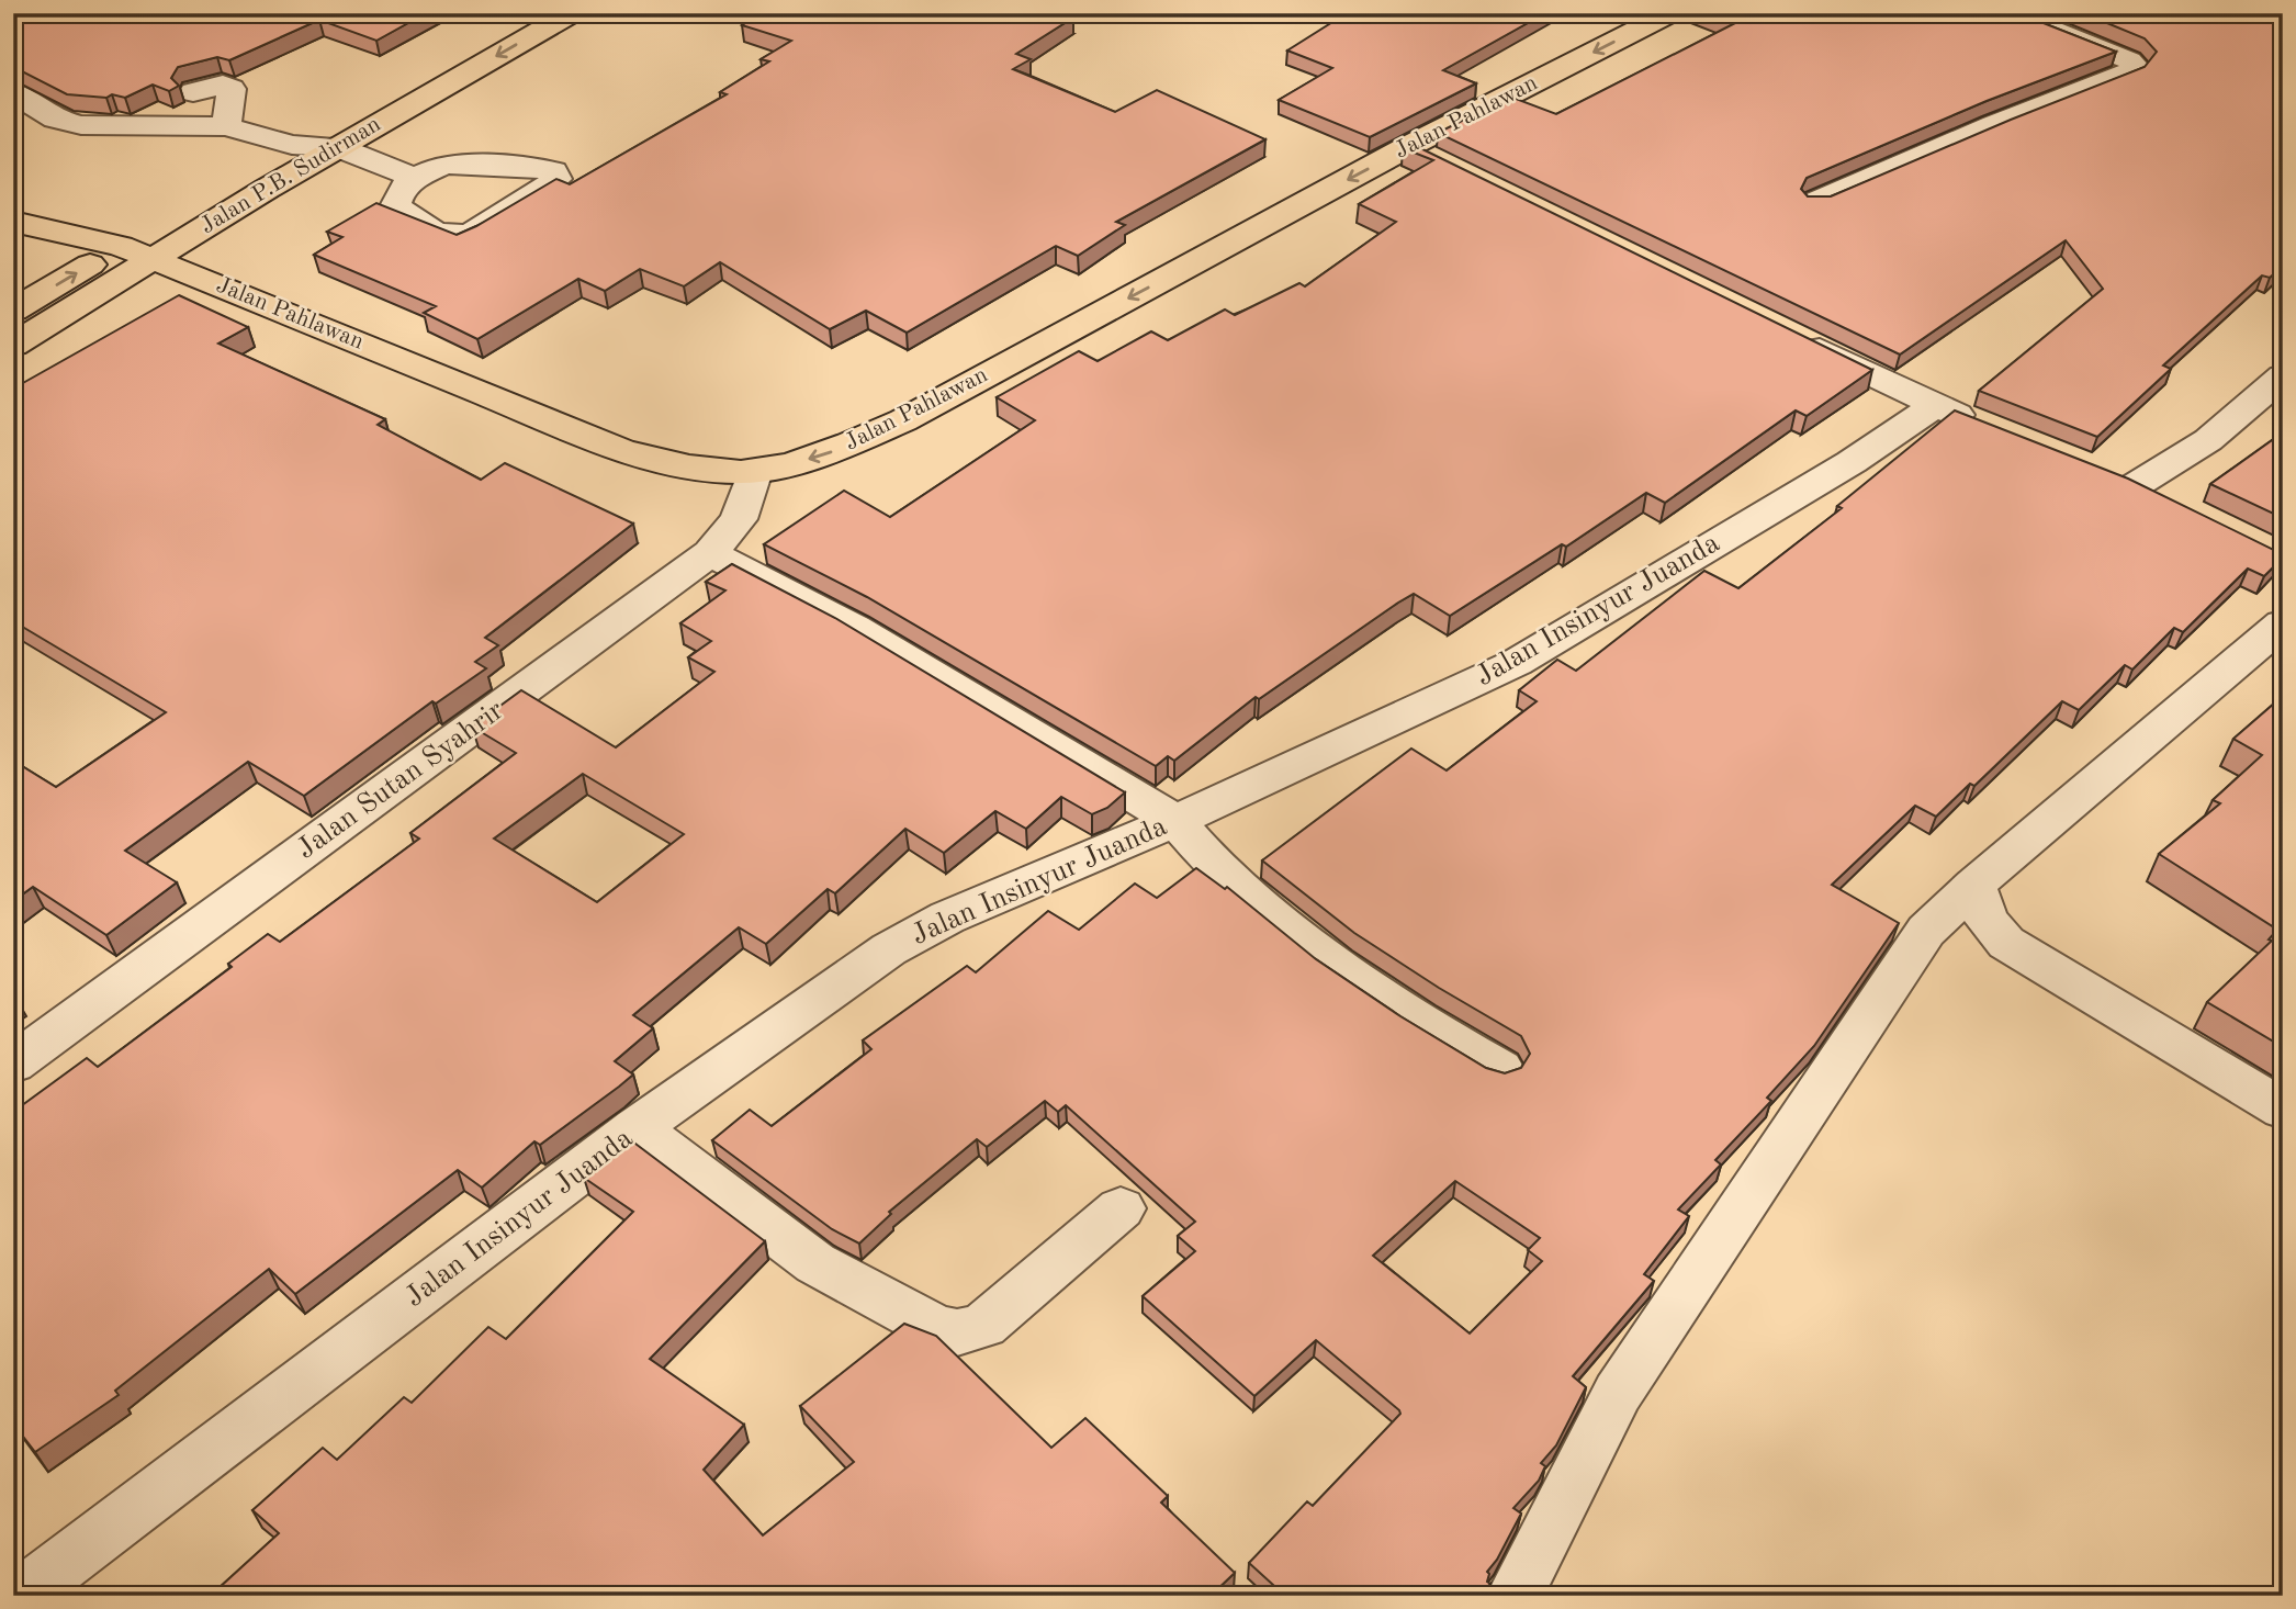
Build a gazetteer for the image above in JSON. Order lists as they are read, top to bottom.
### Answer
{
  "streets": {
    "main road": ["Jalan Pahlawan", "Jalan P.B. Sudirman"],
    "street": ["Jalan Insinyur Juanda", "Jalan Sutan Syahrir"]
  },
  "crossings": [
    ["Jalan Pahlawan", "Jalan P.B. Sudirman"]
  ],
  "one_way": ["Jalan Pahlawan"]
}
